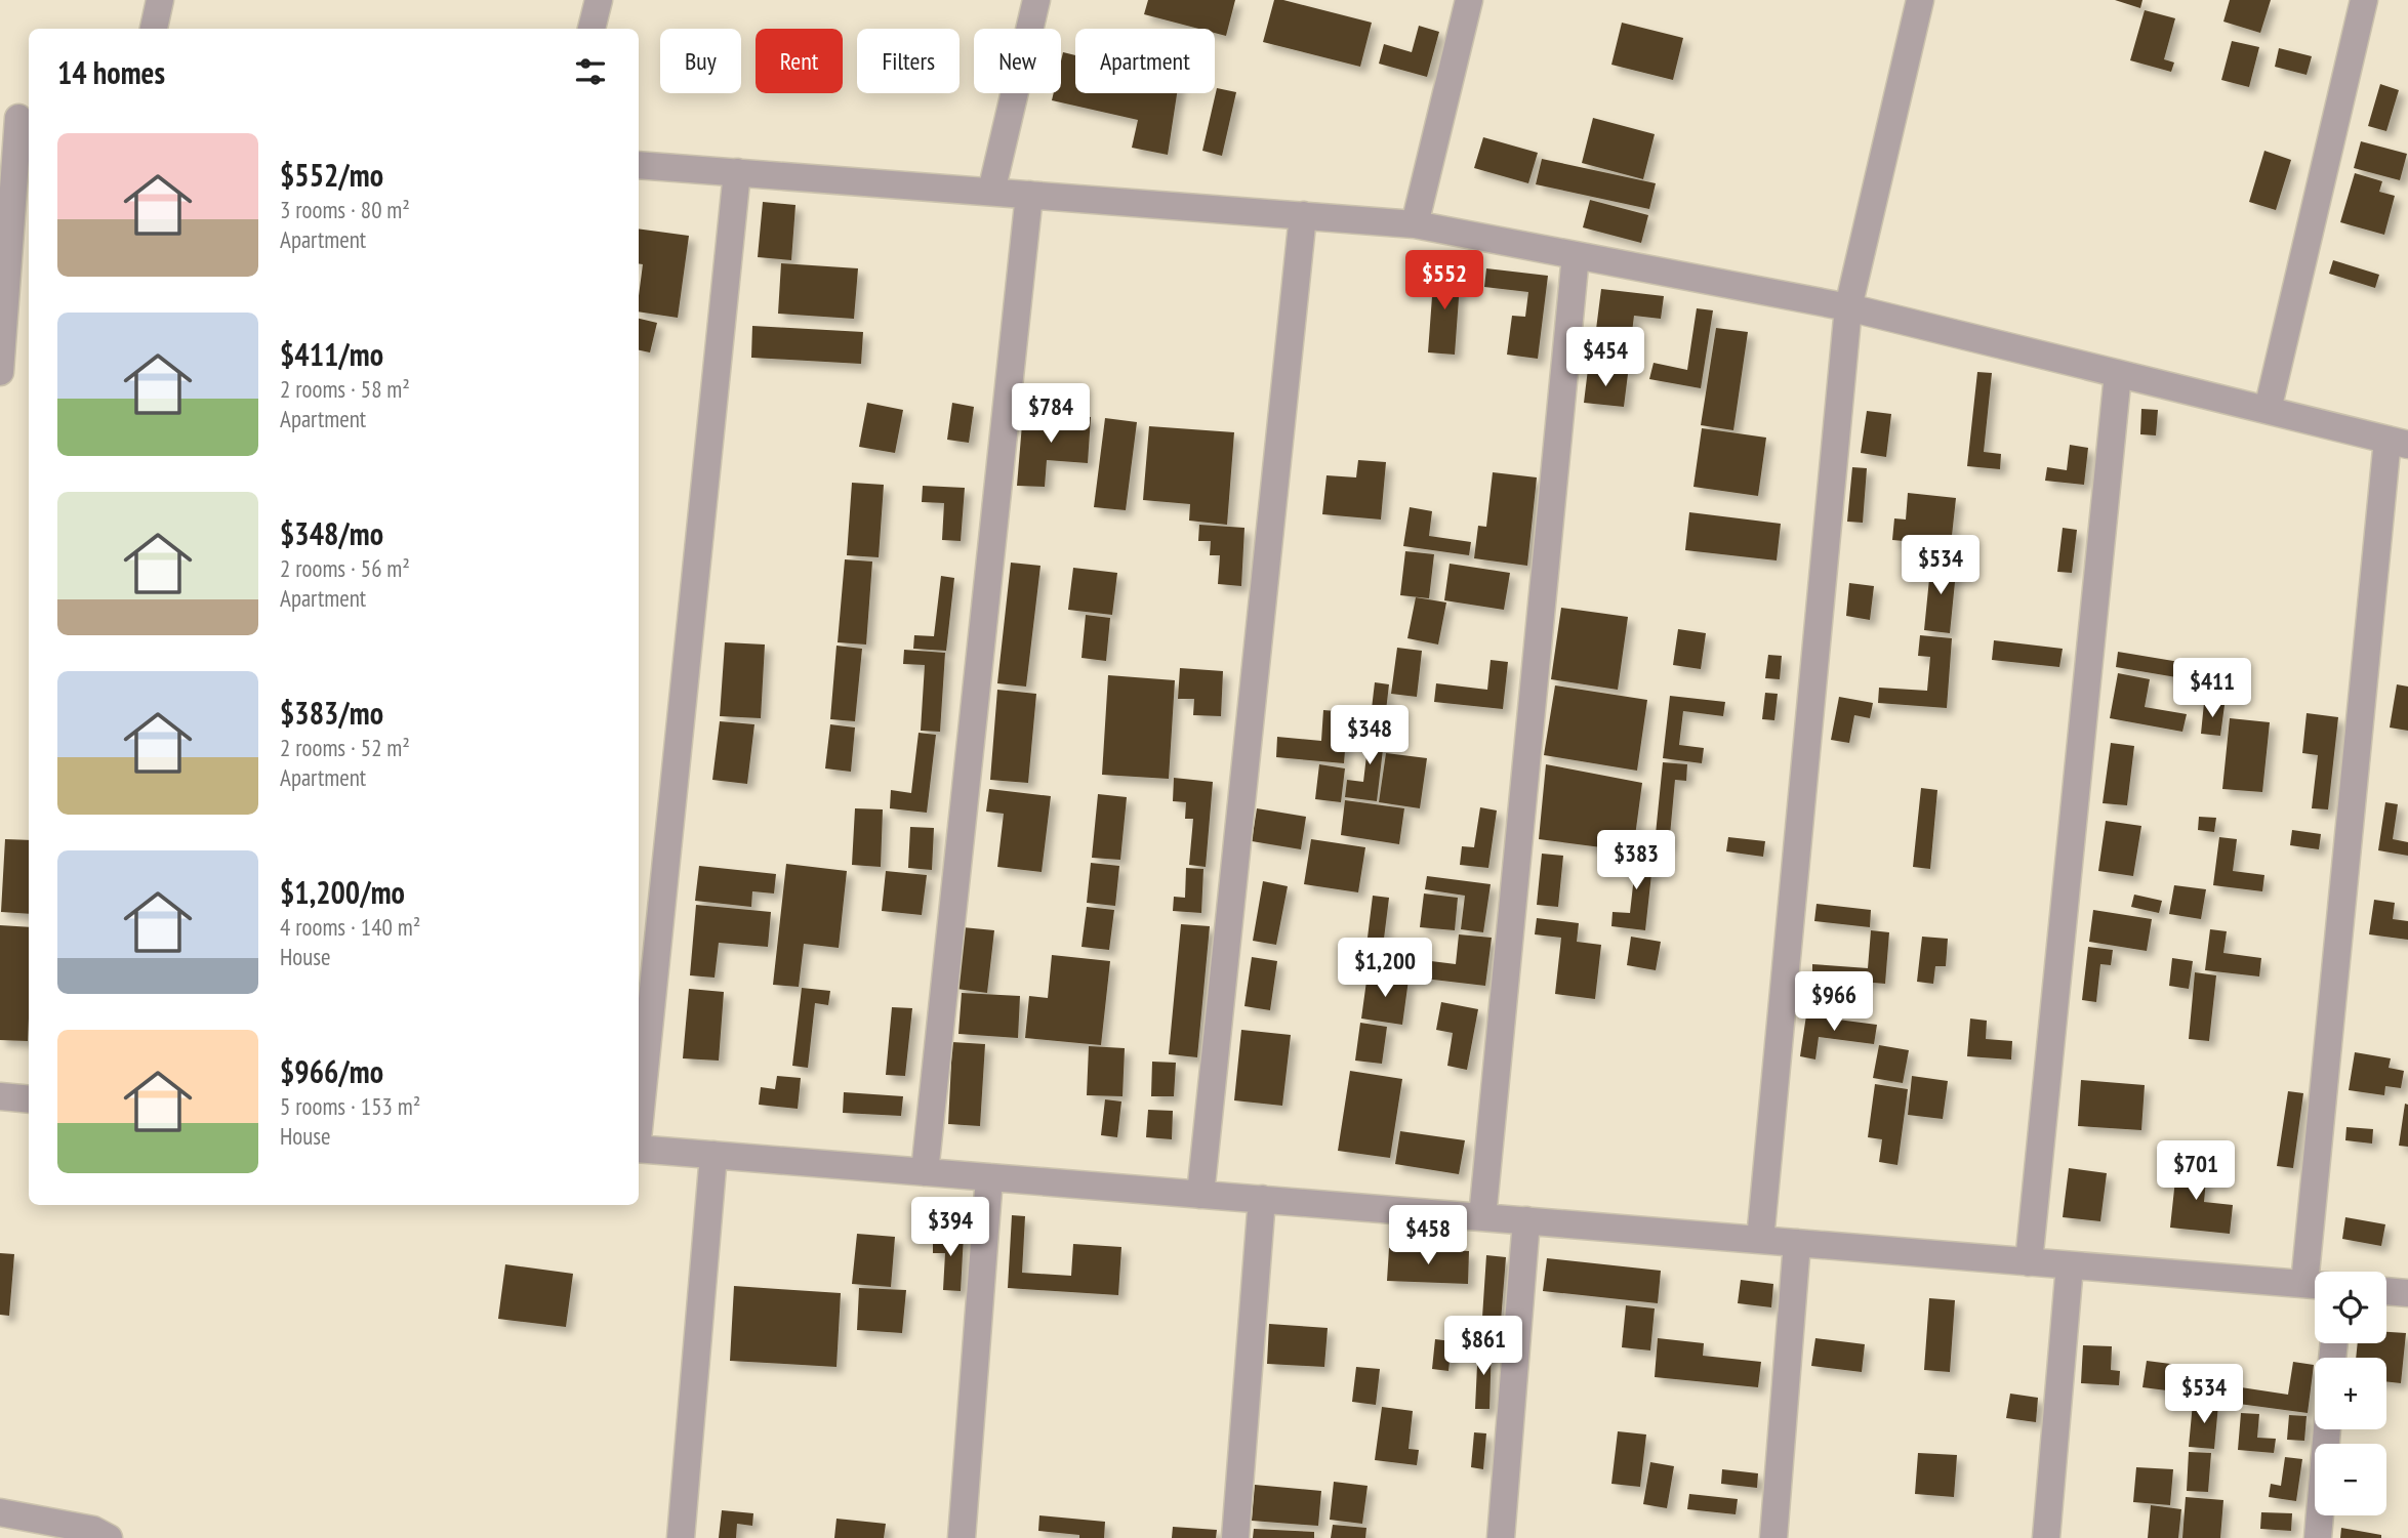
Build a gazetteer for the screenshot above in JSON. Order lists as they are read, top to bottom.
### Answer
{
  "page": {
    "chip": [
      "Buy",
      "Rent",
      "Filters",
      "New",
      "Apartment"
    ],
    "heading": "14 homes",
    "list": [
      {
        "name": "$552/mo",
        "note": "3 rooms · 80 m² · Apartment"
      },
      {
        "name": "$411/mo",
        "note": "2 rooms · 58 m² · Apartment"
      },
      {
        "name": "$348/mo",
        "note": "2 rooms · 56 m² · Apartment"
      },
      {
        "name": "$383/mo",
        "note": "2 rooms · 52 m² · Apartment"
      },
      {
        "name": "$1,200/mo",
        "note": "4 rooms · 140 m² · House"
      },
      {
        "name": "$966/mo",
        "note": "5 rooms · 153 m² · House"
      }
    ],
    "price": [
      "$552",
      "$454",
      "$784",
      "$534",
      "$411",
      "$348",
      "$383",
      "$1,200",
      "$966",
      "$701",
      "$394",
      "$458",
      "$861",
      "$534"
    ],
    "map_buttons": ["+", "−"]
  }
}
